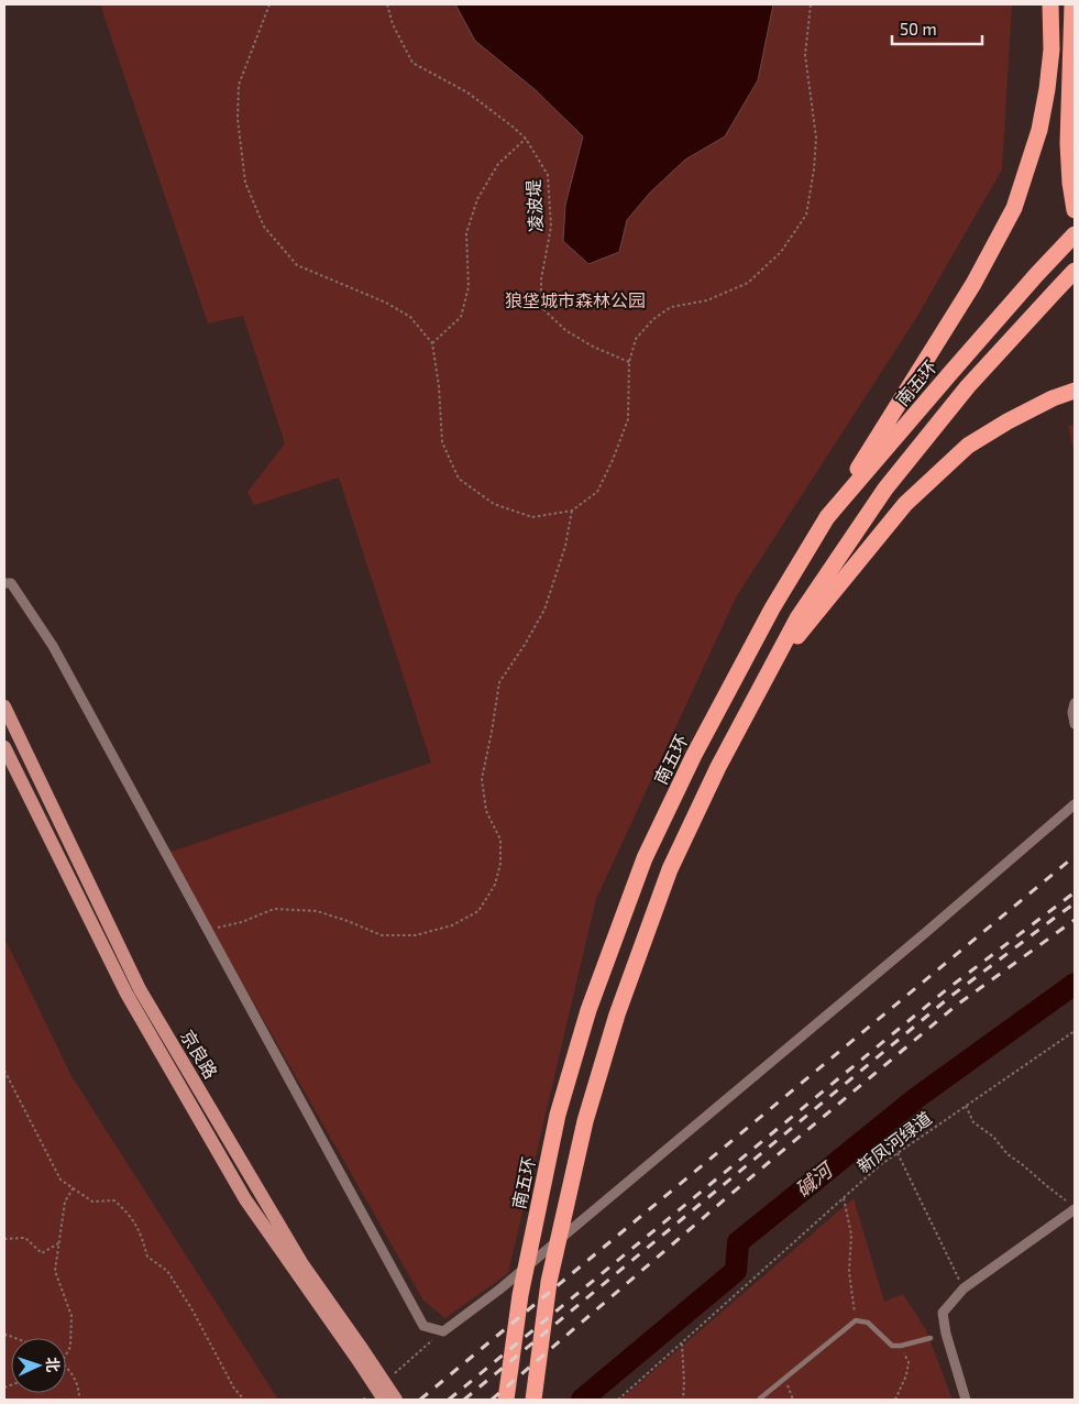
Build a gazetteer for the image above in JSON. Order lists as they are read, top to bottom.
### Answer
{
  "streets": {
    "highway": ["南五环"],
    "main road": ["京良路"],
    "path": ["凌波堤", "新凤河绿道"]
  },
  "water": ["碱河"],
  "parks": ["狼垡城市森林公园"],
  "scale_bar": "50 m",
  "north": "right"
}
